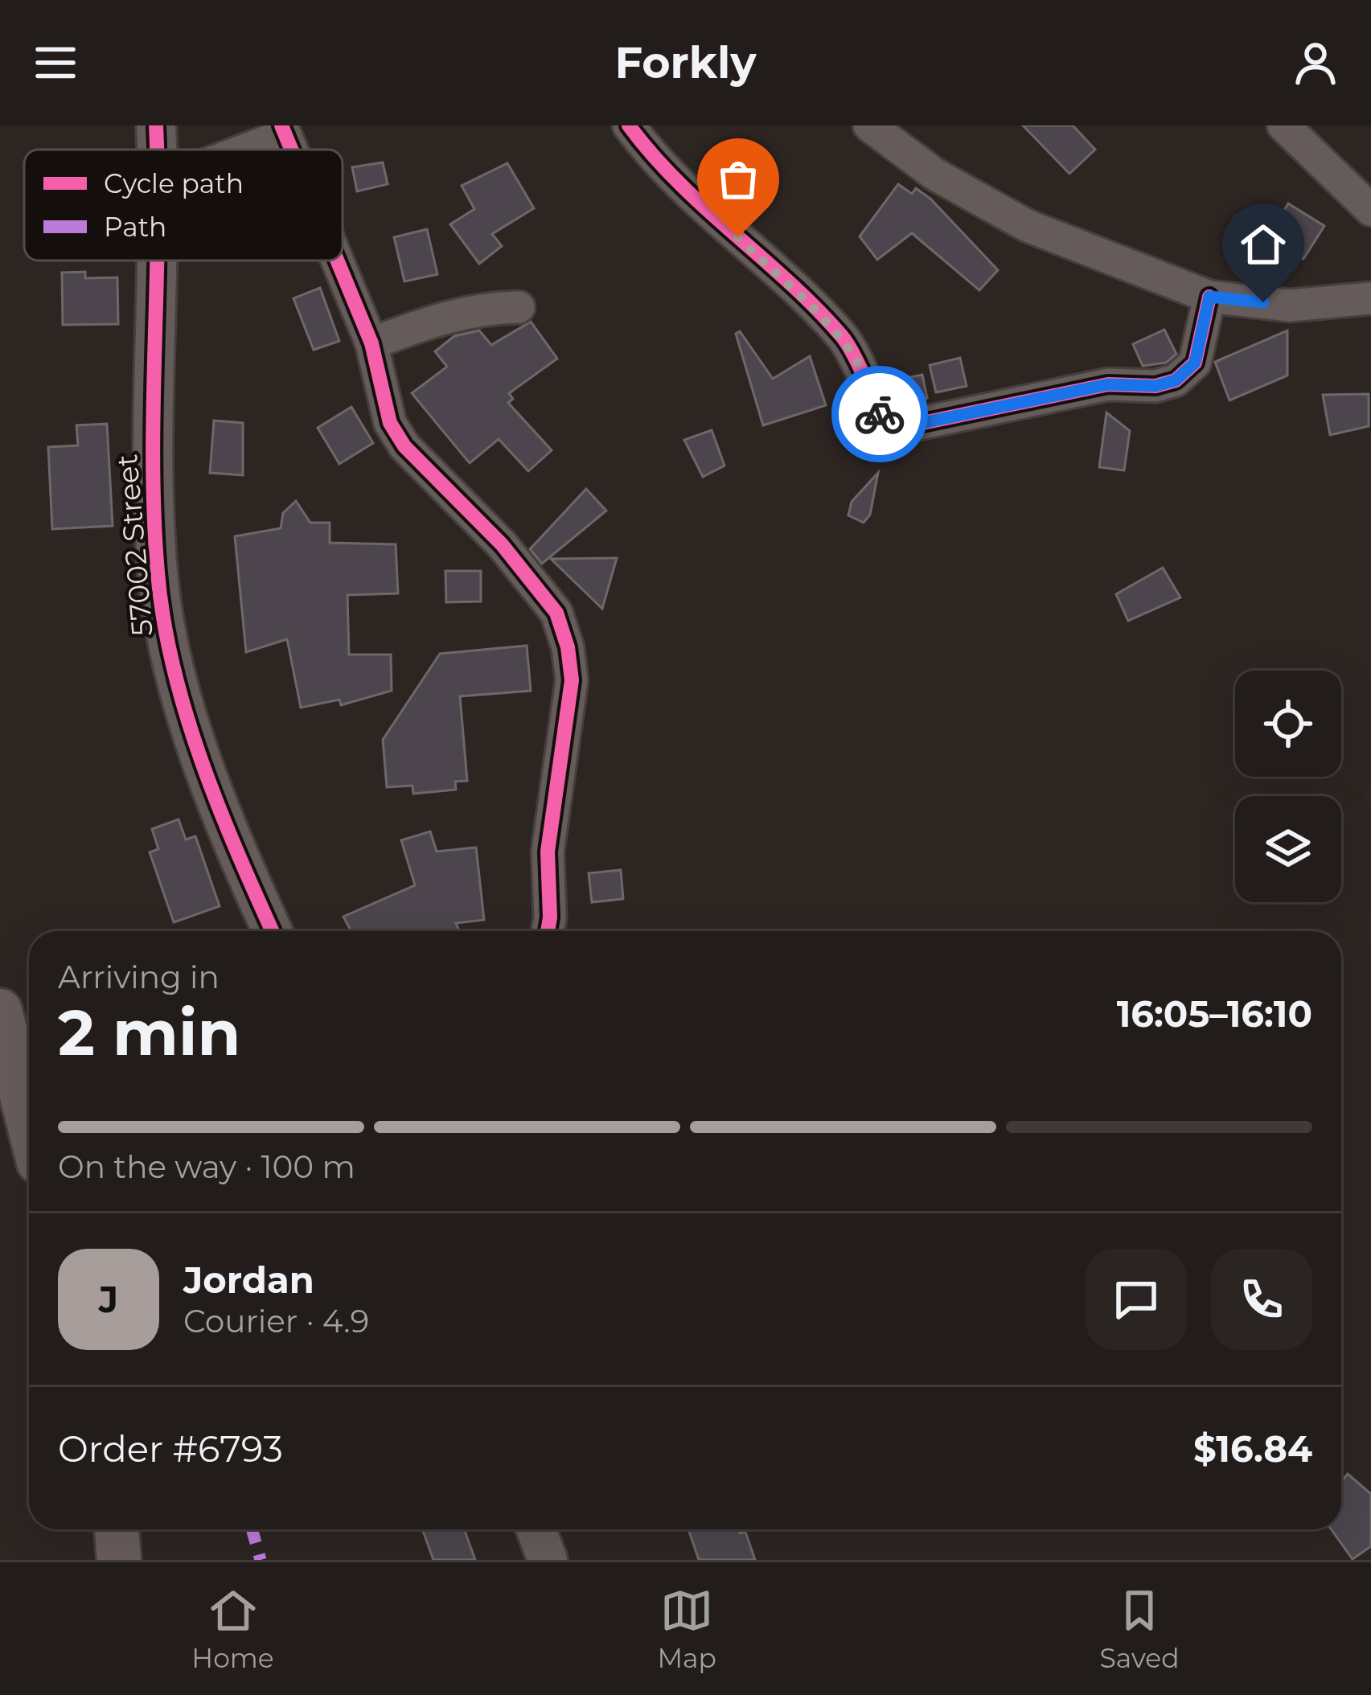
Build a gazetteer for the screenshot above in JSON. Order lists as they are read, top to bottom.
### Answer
{
  "streets": {
    "street": ["57002 Street"]
  },
  "legend": ["Cycle path", "Path"],
  "page": {
    "header": "Forkly",
    "heading": ["2 min", "Arriving in", "16:05–16:10"],
    "panel": [
      "Jordan",
      "Courier · 4.9",
      "Order #6793",
      "$16.84"
    ],
    "bar": "On the way · 100 m",
    "round": "J",
    "tabs": ["Home", "Map", "Saved"]
  }
}
